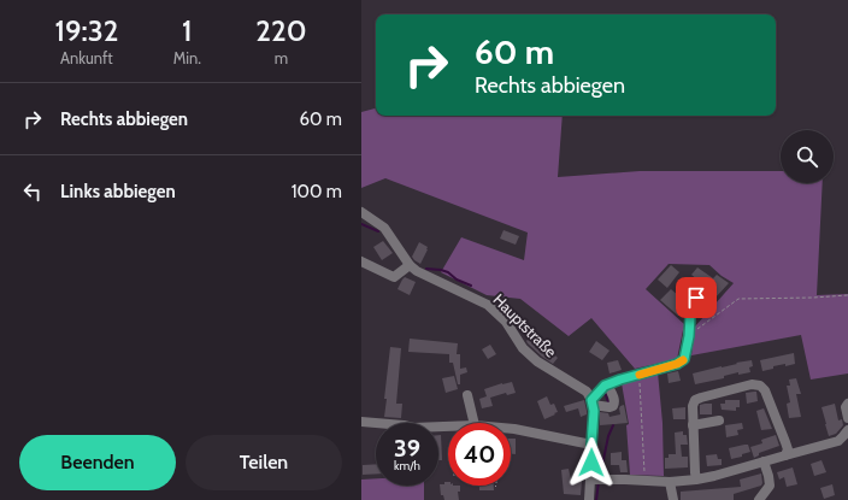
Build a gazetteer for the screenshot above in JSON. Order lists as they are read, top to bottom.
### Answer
{
  "streets": {
    "street": ["Hauptstraße"]
  },
  "page": {
    "eta": [
      "19:32",
      "Ankunft",
      "1",
      "Min.",
      "220",
      "m"
    ],
    "turn": ["60 m", "Rechts abbiegen"],
    "list": [
      {
        "name": "Rechts abbiegen",
        "value": "60 m"
      },
      {
        "name": "Links abbiegen",
        "value": "100 m"
      }
    ],
    "speed": "39 km/h",
    "limit": "40",
    "buttons": ["Beenden", "Teilen"]
  }
}
